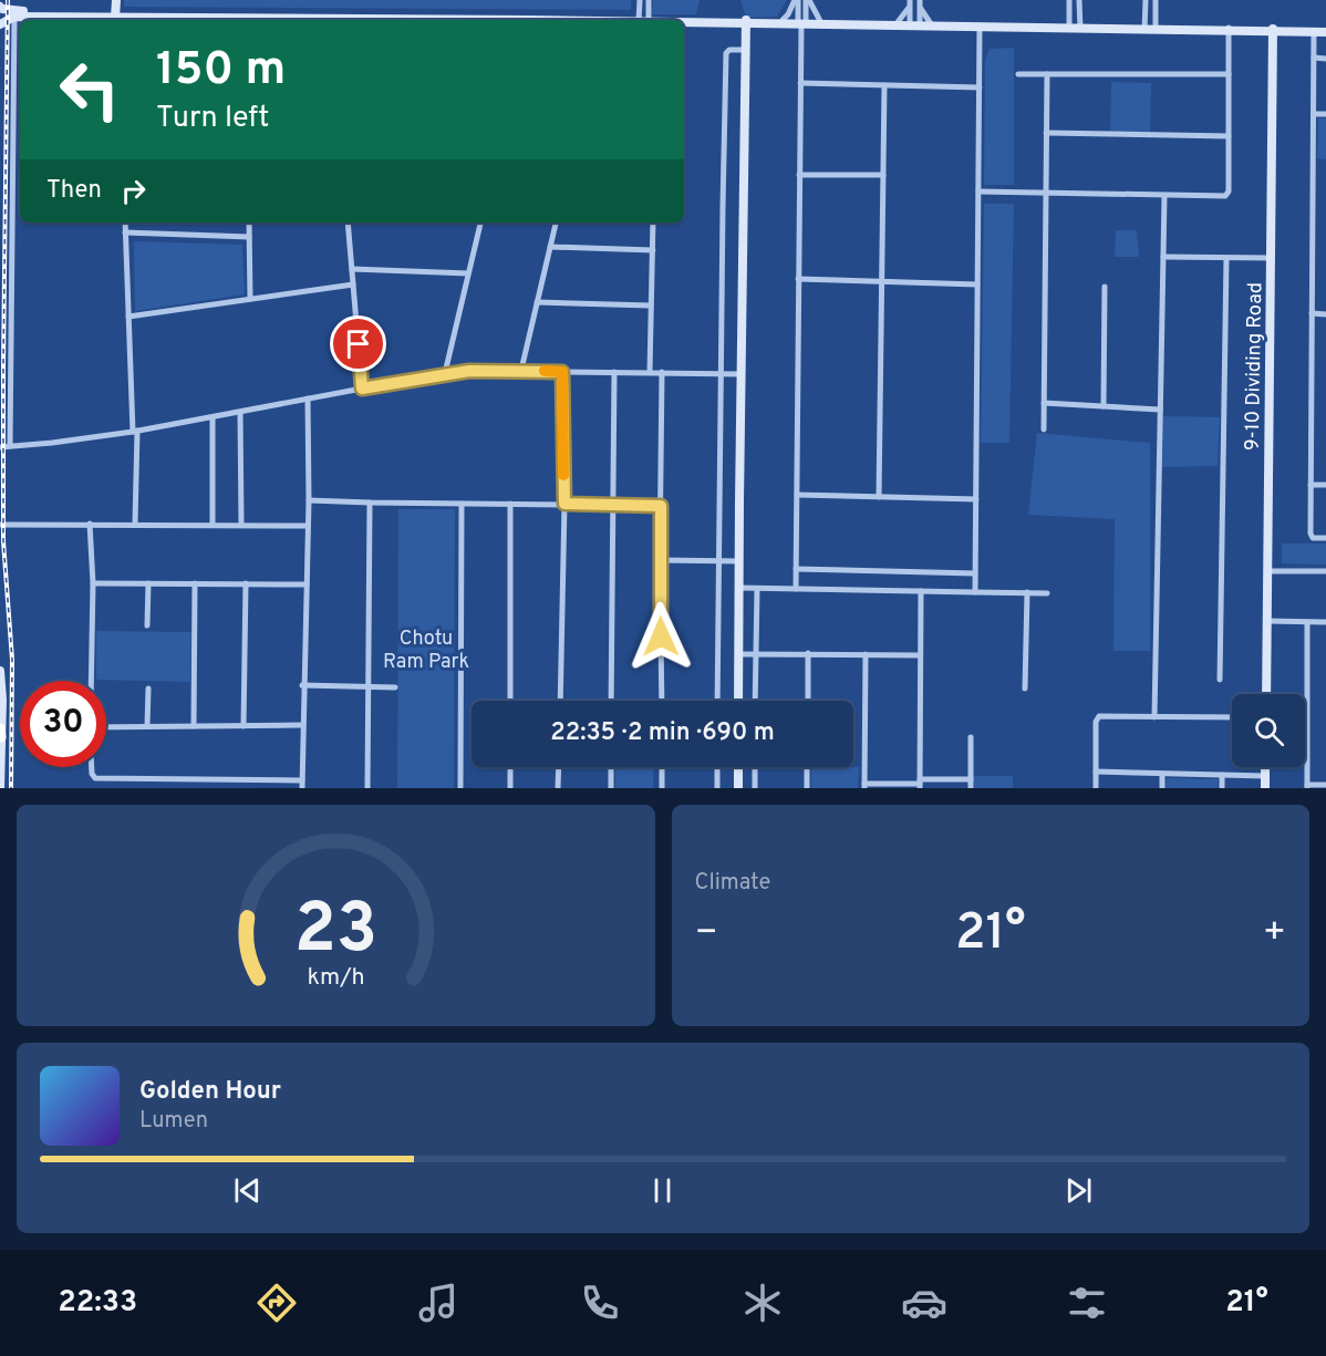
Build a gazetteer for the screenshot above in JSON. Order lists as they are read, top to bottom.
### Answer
{
  "streets": {
    "street": ["9-10 Dividing Road"]
  },
  "parks": ["Chotu Ram Park"],
  "page": {
    "turn": ["150 m", "Turn left"],
    "then": "Then",
    "limit": "30",
    "trip": "22:35 · 2 min · 690 m",
    "tile": "Climate",
    "heat": ["−", "21°", "+"],
    "song": ["Golden Hour", "Lumen"],
    "tabs": ["22:33", "21°"],
    "gauge": ["23", "km/h"]
  }
}
